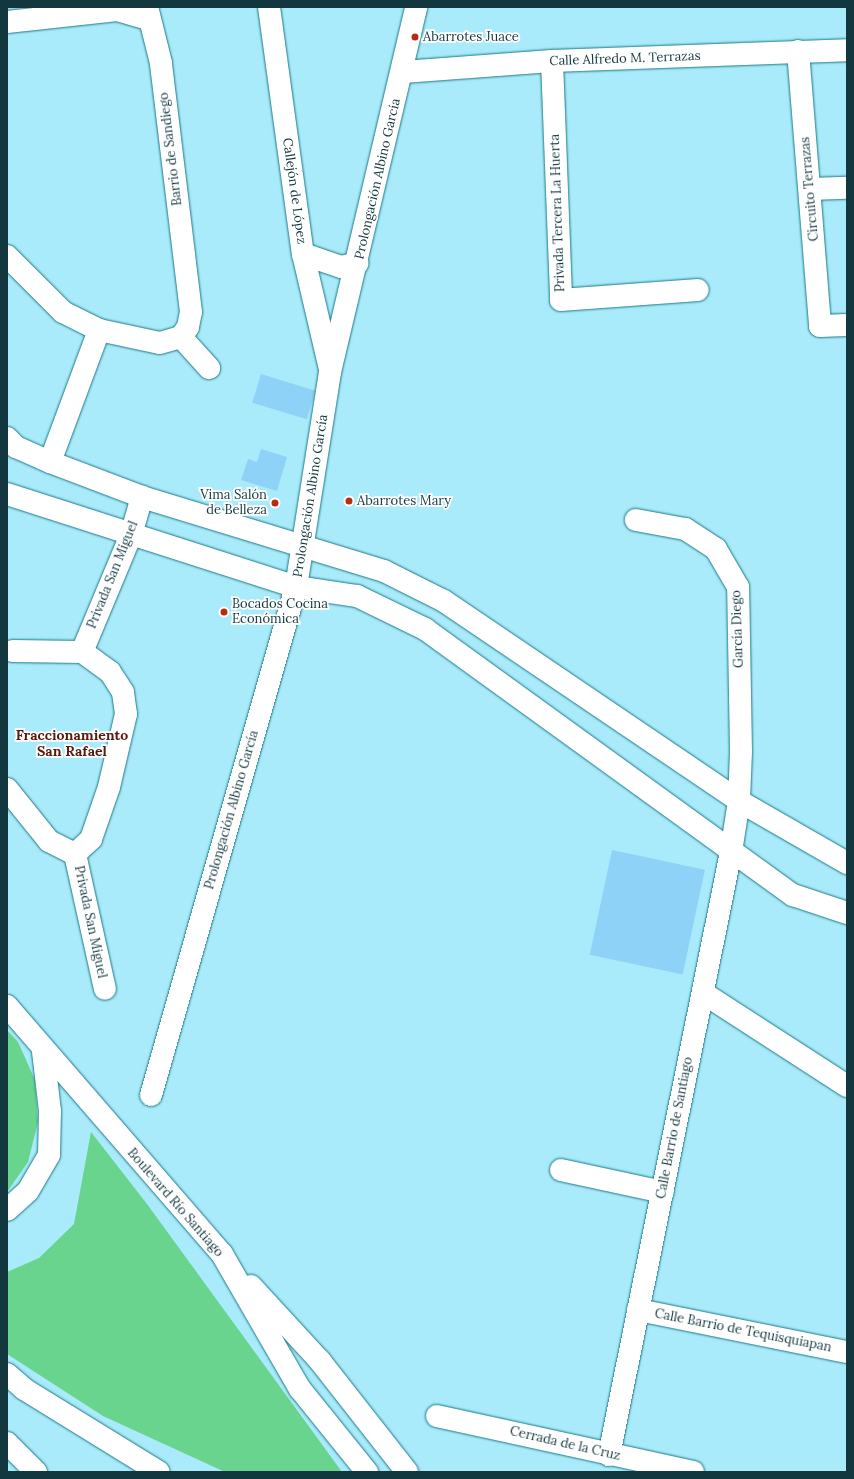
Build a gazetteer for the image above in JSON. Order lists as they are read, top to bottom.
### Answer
{
  "streets": {
    "street": [
      "Calle Alfredo M. Terrazas",
      "Barrio de Sandiego",
      "Prolongación Albino García",
      "Circuito Terrazas",
      "Callejón de López",
      "Privada Tercera La Huerta",
      "Privada San Miguel",
      "García Diego",
      "Calle Barrio de Santiago",
      "Boulevard Río Santiago",
      "Calle Barrio de Tequisquiapan",
      "Cerrada de la Cruz"
    ]
  },
  "crossings": [
    ["Calle Alfredo M. Terrazas", "Prolongación Albino García"],
    ["Calle Alfredo M. Terrazas", "Circuito Terrazas"],
    ["Calle Alfredo M. Terrazas", "Privada Tercera La Huerta"],
    ["Prolongación Albino García", "Callejón de López"],
    ["García Diego", "Calle Barrio de Santiago"],
    ["Calle Barrio de Santiago", "Calle Barrio de Tequisquiapan"],
    ["Calle Barrio de Santiago", "Cerrada de la Cruz"]
  ],
  "districts": ["Fraccionamiento San Rafael"],
  "places": [
    "Abarrotes Juace",
    "Abarrotes Mary",
    "Vima Salón de Belleza",
    "Bocados Cocina Económica"
  ]
}
